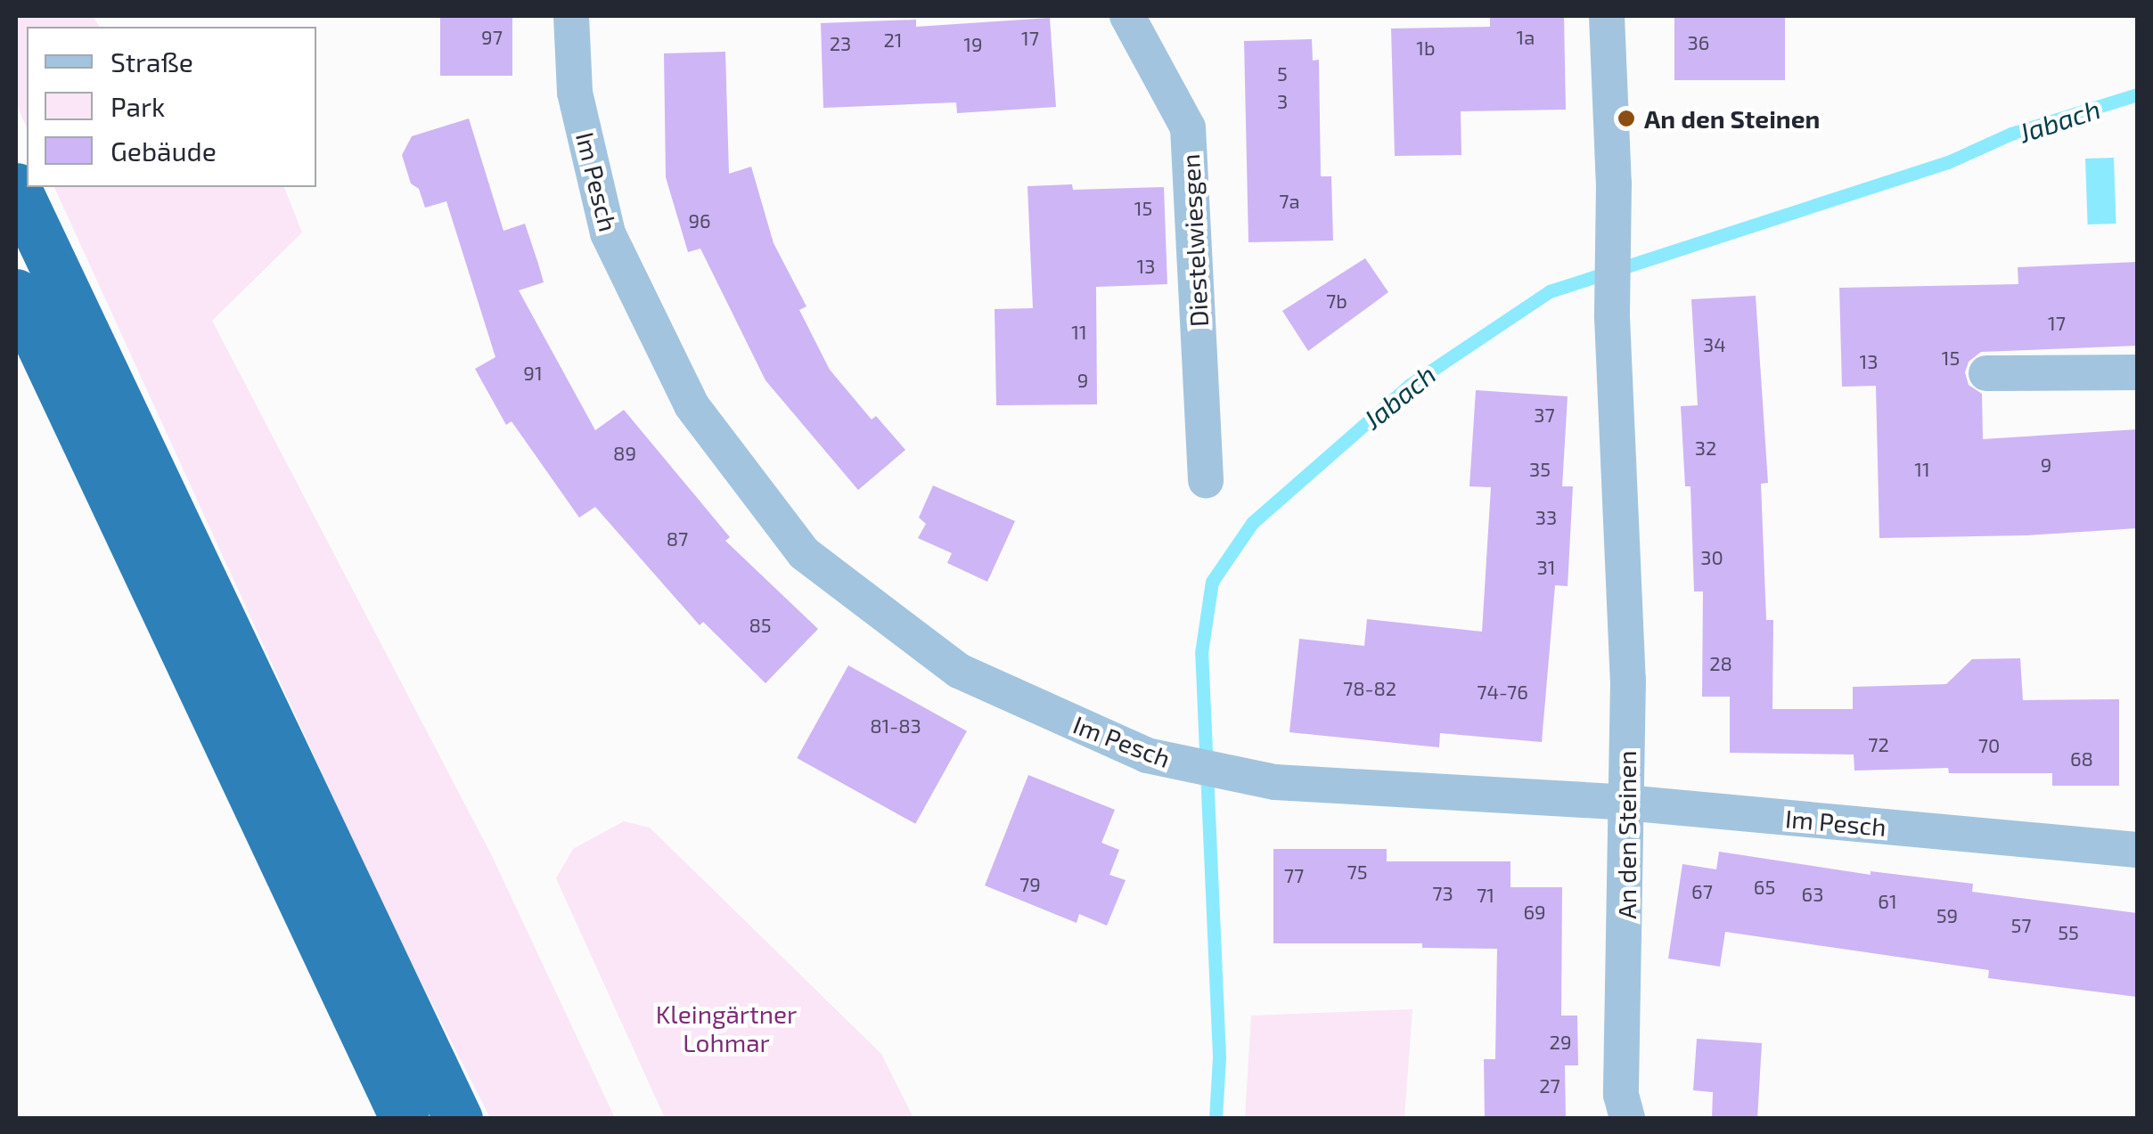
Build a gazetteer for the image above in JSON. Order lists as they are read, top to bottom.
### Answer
{
  "streets": {
    "street": ["Im Pesch", "Diestelwiesgen", "An den Steinen"]
  },
  "crossings": [
    ["Im Pesch", "An den Steinen"]
  ],
  "water": ["Jabach"],
  "parks": ["Kleingärtner Lohmar"],
  "places": ["An den Steinen"],
  "house_numbers": [
    "97",
    "1a",
    "17",
    "21",
    "36",
    "23",
    "19",
    "1b",
    "5",
    "3",
    "7a",
    "15",
    "96",
    "13",
    "7b",
    "17",
    "11",
    "34",
    "15",
    "13",
    "91",
    "9",
    "37",
    "32",
    "89",
    "9",
    "35",
    "11",
    "33",
    "87",
    "30",
    "31",
    "85",
    "28",
    "78-82",
    "74-76",
    "81-83",
    "72",
    "70",
    "68",
    "75",
    "77",
    "79",
    "65",
    "67",
    "73",
    "63",
    "71",
    "61",
    "69",
    "59",
    "57",
    "55",
    "29",
    "27"
  ],
  "legend": ["Straße", "Park", "Gebäude"]
}
